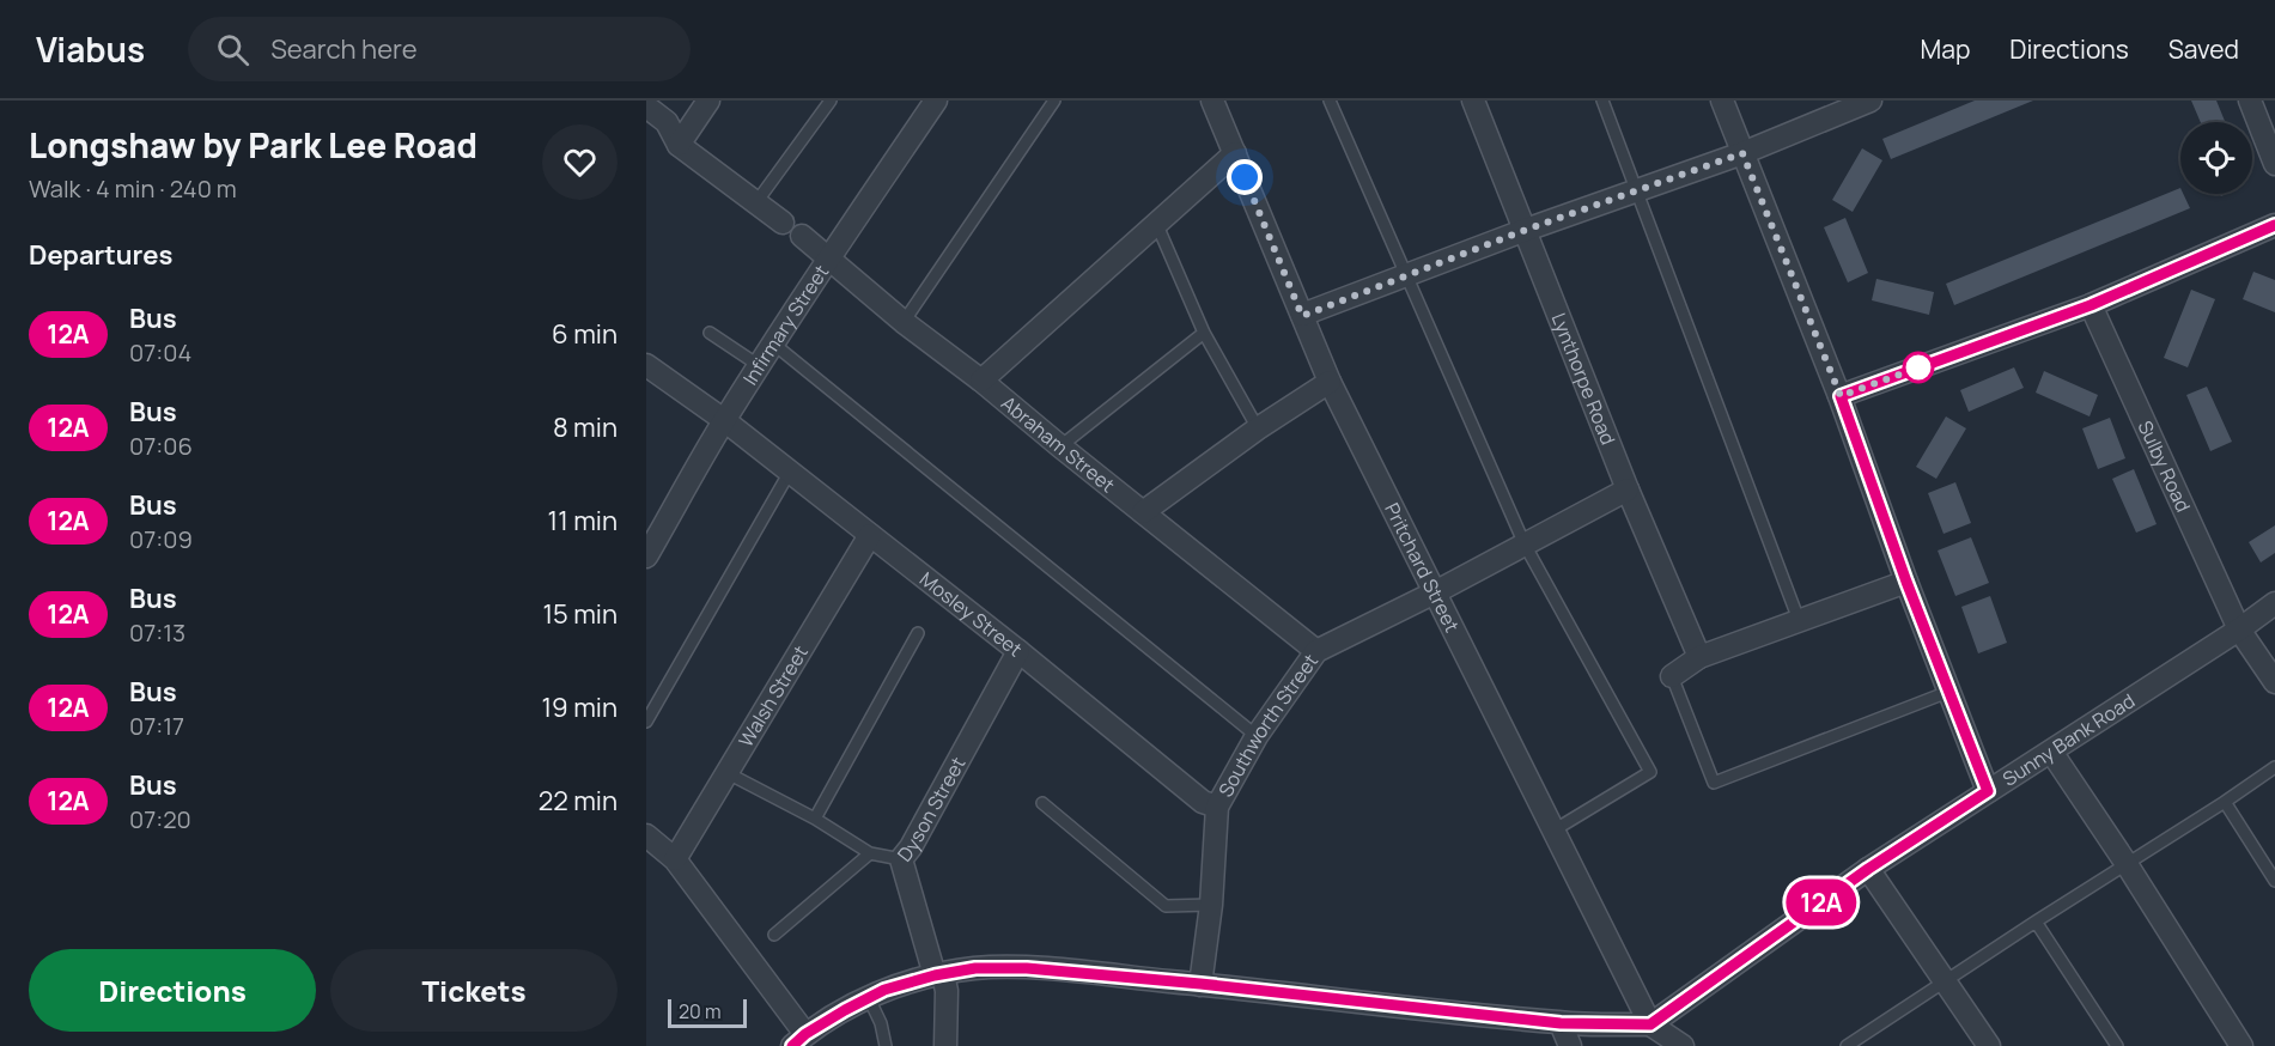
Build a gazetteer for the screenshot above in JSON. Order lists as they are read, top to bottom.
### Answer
{
  "streets": {
    "street": [
      "Infirmary Street",
      "Lynthorpe Road",
      "Abraham Street",
      "Sulby Road",
      "Pritchard Street",
      "Mosley Street",
      "Walsh Street",
      "Southworth Street",
      "Sunny Bank Road",
      "Dyson Street"
    ]
  },
  "crossings": [
    ["Infirmary Street", "Abraham Street"],
    ["Infirmary Street", "Mosley Street"],
    ["Lynthorpe Road", "Southworth Street"],
    ["Abraham Street", "Southworth Street"],
    ["Sulby Road", "Sunny Bank Road"],
    ["Pritchard Street", "Southworth Street"],
    ["Pritchard Street", "Sunny Bank Road"],
    ["Mosley Street", "Walsh Street"],
    ["Mosley Street", "Southworth Street"],
    ["Mosley Street", "Dyson Street"]
  ],
  "lines": ["bus line 12A"],
  "scale_bar": "20 m",
  "page": {
    "header": "Viabus",
    "search": "Search here",
    "nav": ["Map", "Directions", "Saved"],
    "heading": [
      ["Longshaw by Park Lee Road", "Walk · 4 min · 240 m"],
      "Departures"
    ],
    "on_map": "12A",
    "list": [
      {
        "mark": "12A",
        "name": "Bus",
        "note": "07:04",
        "value": "6 min"
      },
      {
        "mark": "12A",
        "name": "Bus",
        "note": "07:06",
        "value": "8 min"
      },
      {
        "mark": "12A",
        "name": "Bus",
        "note": "07:09",
        "value": "11 min"
      },
      {
        "mark": "12A",
        "name": "Bus",
        "note": "07:13",
        "value": "15 min"
      },
      {
        "mark": "12A",
        "name": "Bus",
        "note": "07:17",
        "value": "19 min"
      },
      {
        "mark": "12A",
        "name": "Bus",
        "note": "07:20",
        "value": "22 min"
      }
    ],
    "buttons": ["Directions", "Tickets"],
    "scale": "20 m"
  }
}
